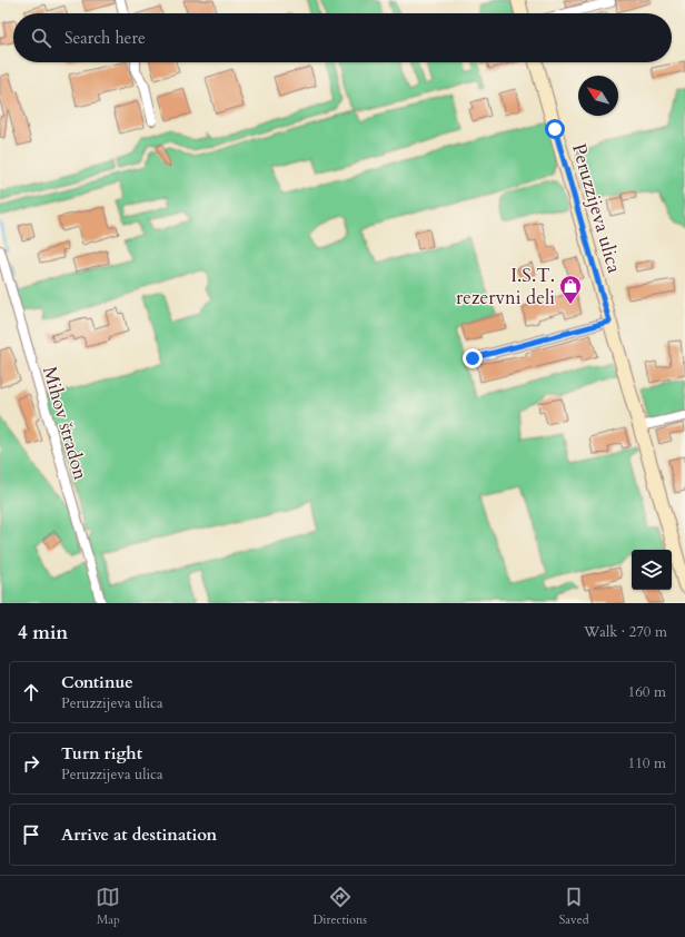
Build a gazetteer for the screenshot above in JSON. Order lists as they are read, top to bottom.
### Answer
{
  "streets": {
    "main road": ["Peruzzijeva ulica"],
    "street": ["Mihov štradon"]
  },
  "places": {
    "shop": ["I.S.T. rezervni deli"]
  },
  "north": "top left",
  "page": {
    "search": "Search here",
    "heading": ["4 min", "Walk · 270 m"],
    "list": [
      ["Continue", "Peruzzijeva ulica", "160 m"],
      ["Turn right", "Peruzzijeva ulica", "110 m"],
      "Arrive at destination"
    ],
    "nav": ["Map", "Directions", "Saved"]
  }
}
